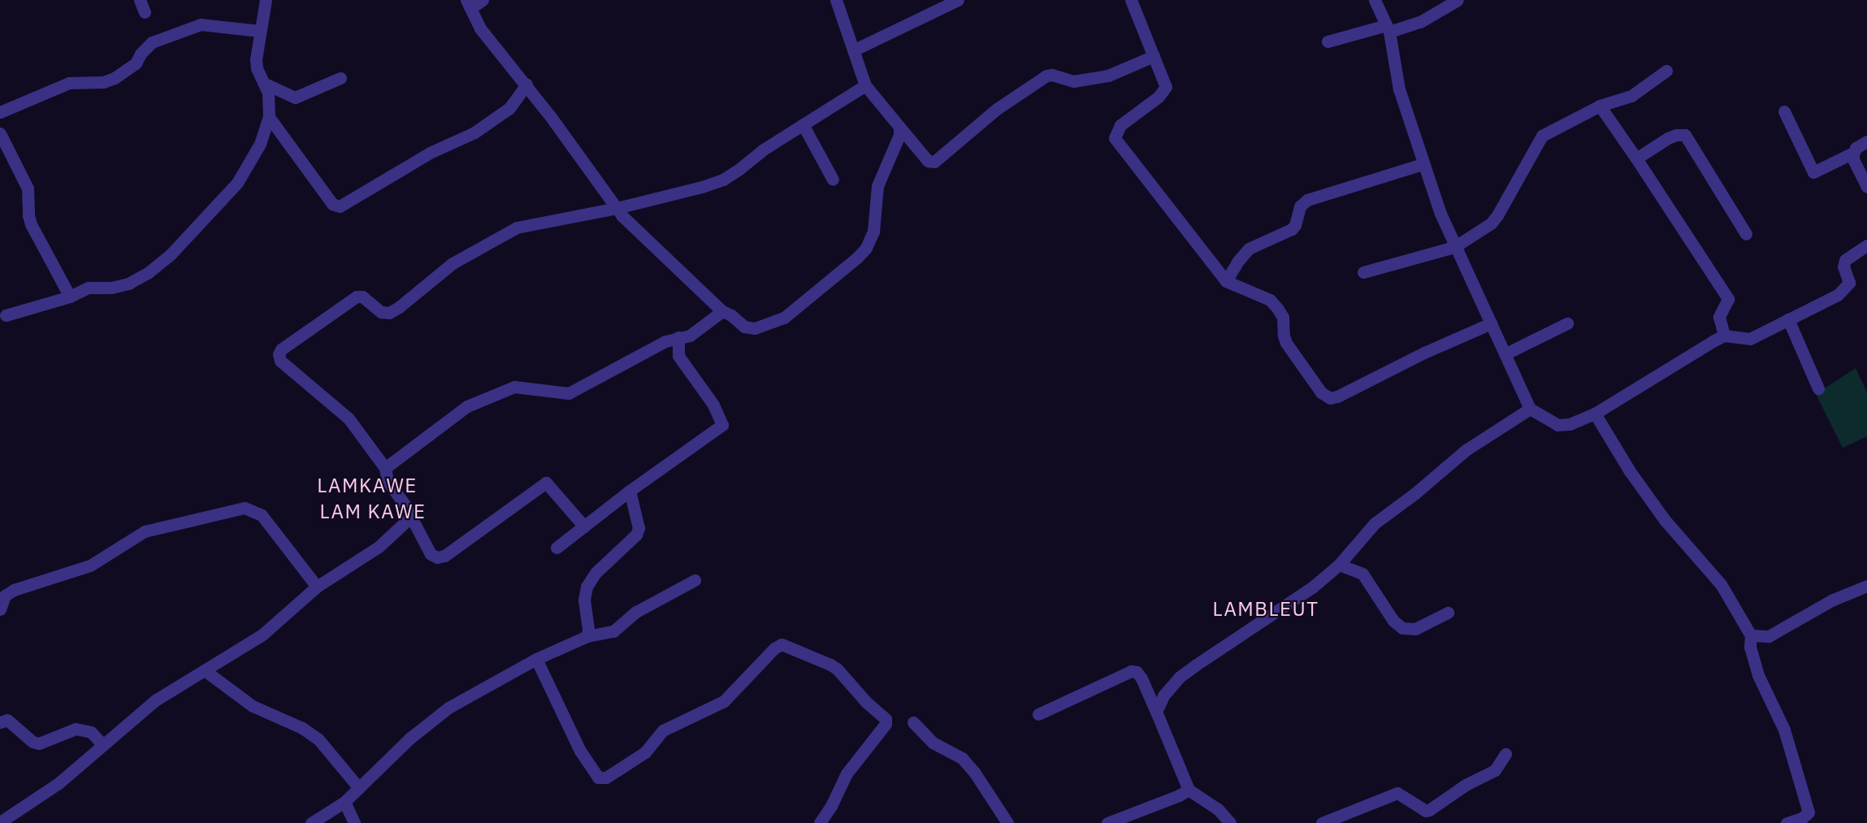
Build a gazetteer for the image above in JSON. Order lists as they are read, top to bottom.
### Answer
{
  "districts": ["LAMKAWE", "LAM KAWE", "LAMBLEUT"]
}
